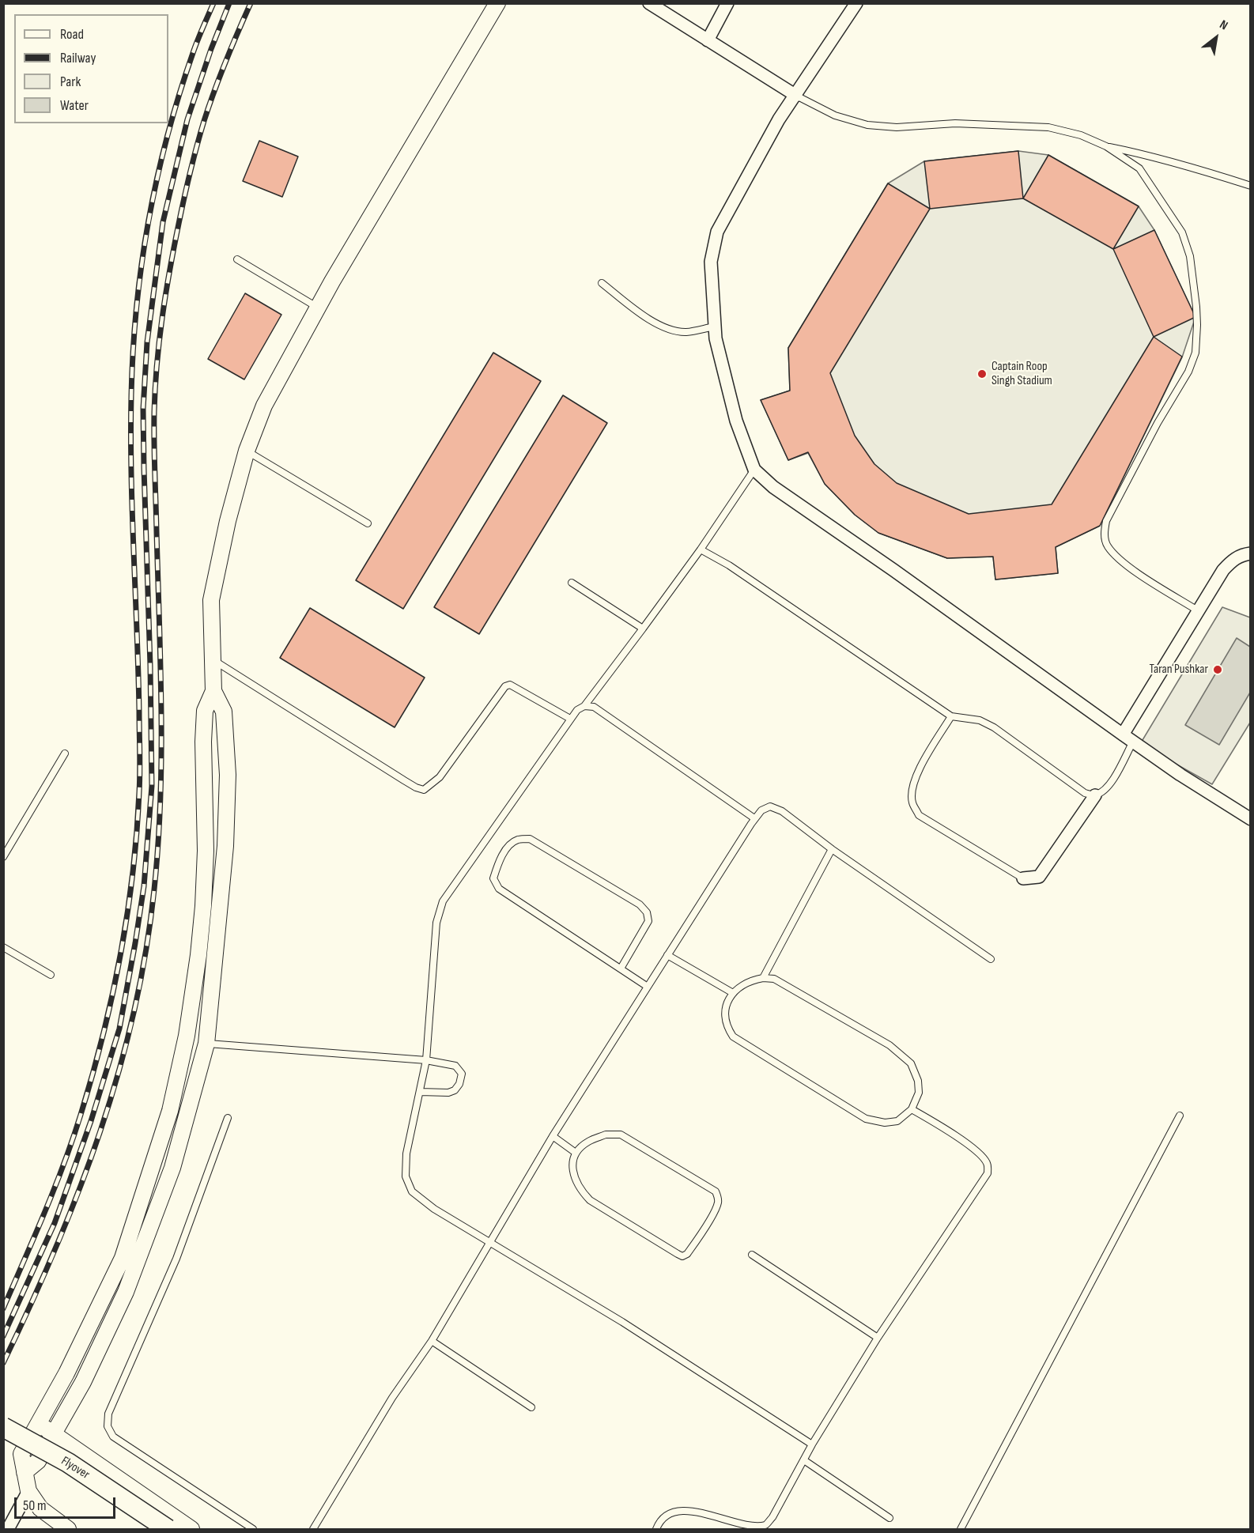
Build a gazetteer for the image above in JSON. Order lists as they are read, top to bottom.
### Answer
{
  "streets": {
    "main road": ["Flyover"]
  },
  "places": ["Captain Roop Singh Stadium", "Taran Pushkar"],
  "legend": [
    "Road",
    "Railway",
    "Park",
    "Water"
  ],
  "scale_bar": "50 m",
  "north": "top right"
}
